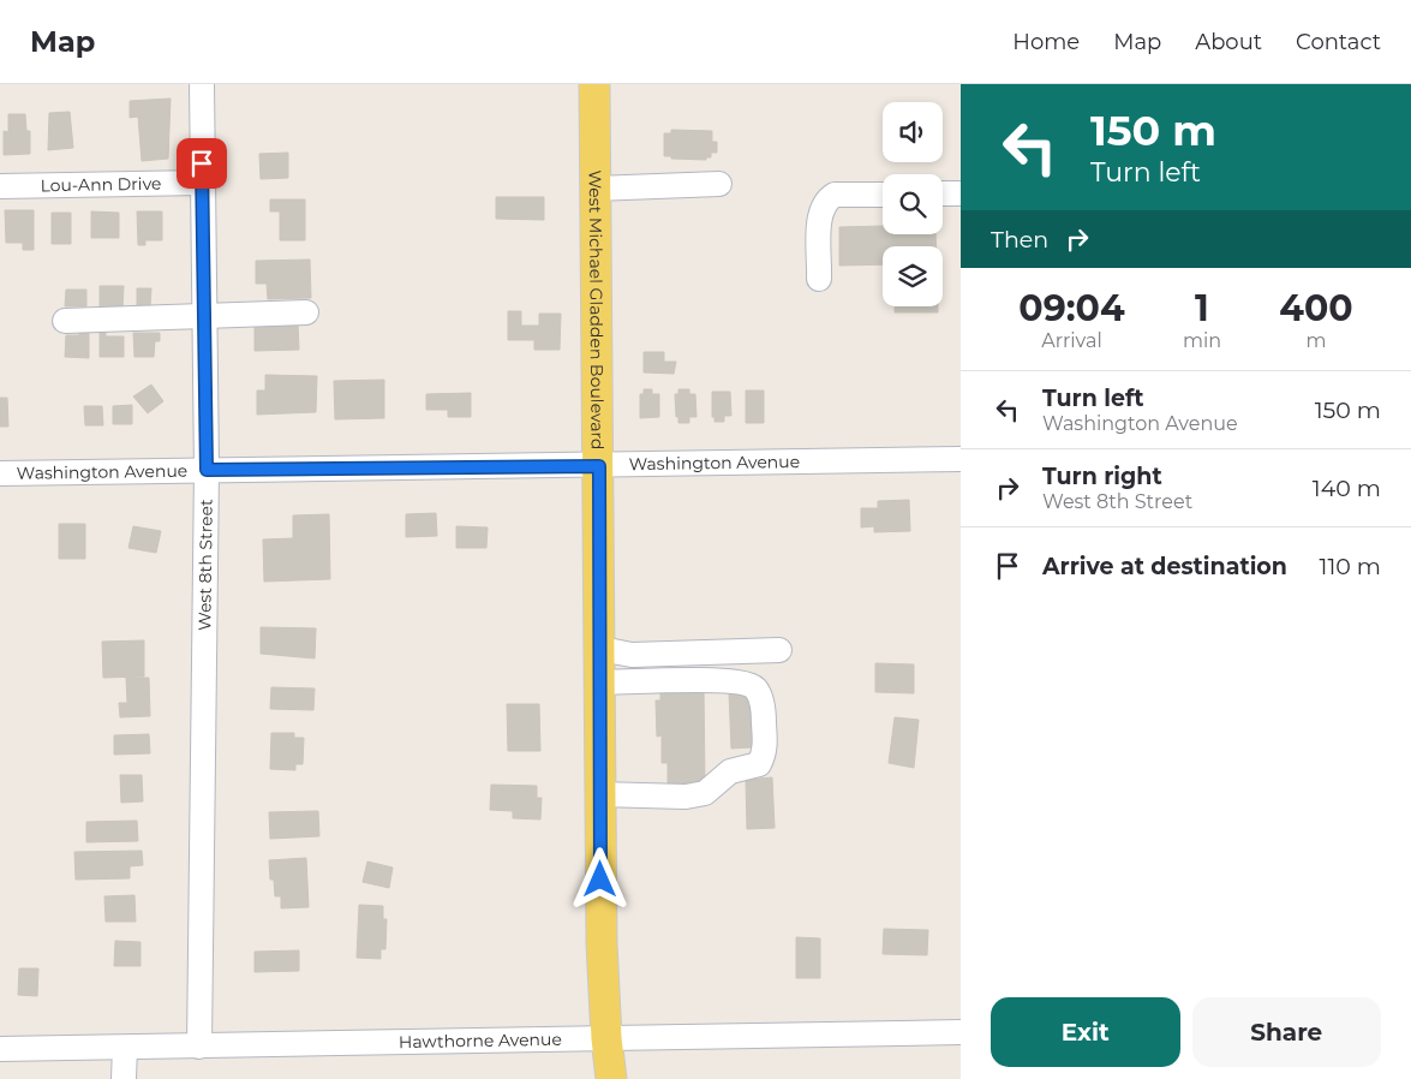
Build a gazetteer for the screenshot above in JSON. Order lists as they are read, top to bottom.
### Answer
{
  "streets": {
    "main road": ["West Michael Gladden Boulevard"],
    "street": [
      "Lou-Ann Drive",
      "Washington Avenue",
      "West 8th Street",
      "Hawthorne Avenue"
    ]
  },
  "crossings": [
    ["Lou-Ann Drive", "West 8th Street"],
    ["West Michael Gladden Boulevard", "Washington Avenue"],
    ["West Michael Gladden Boulevard", "Hawthorne Avenue"],
    ["Washington Avenue", "West 8th Street"],
    ["West 8th Street", "Hawthorne Avenue"]
  ],
  "page": {
    "header": "Map",
    "nav": [
      "Home",
      "Map",
      "About",
      "Contact"
    ],
    "turn": ["150 m", "Turn left"],
    "then": "Then",
    "eta": [
      "09:04",
      "Arrival",
      "1",
      "min",
      "400",
      "m"
    ],
    "list": [
      {
        "name": "Turn left",
        "note": "Washington Avenue",
        "value": "150 m"
      },
      {
        "name": "Turn right",
        "note": "West 8th Street",
        "value": "140 m"
      },
      {
        "name": "Arrive at destination",
        "value": "110 m"
      }
    ],
    "buttons": ["Exit", "Share"]
  }
}
